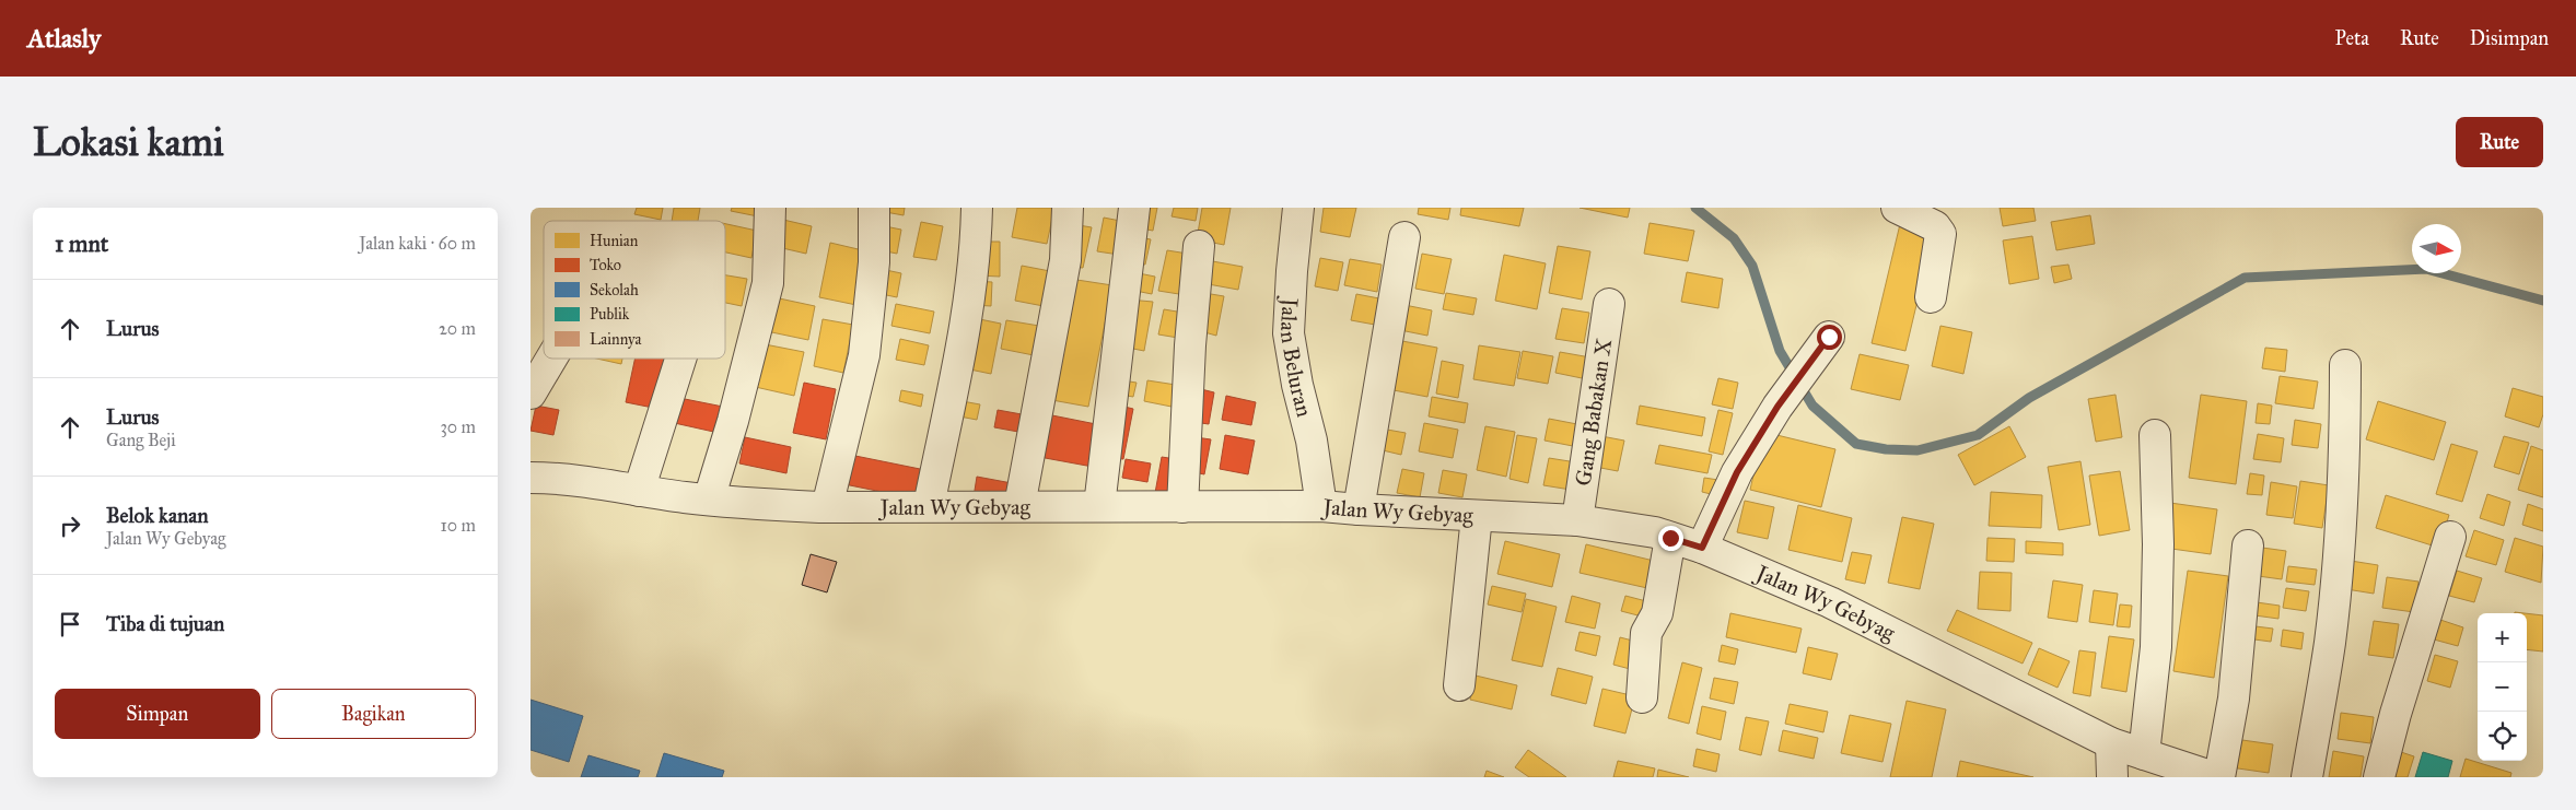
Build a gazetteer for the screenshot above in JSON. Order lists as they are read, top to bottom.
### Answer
{
  "streets": {
    "street": ["Jalan Beluran", "Gang Babakan X", "Jalan Wy Gebyag"]
  },
  "crossings": [
    ["Jalan Beluran", "Jalan Wy Gebyag"],
    ["Gang Babakan X", "Jalan Wy Gebyag"]
  ],
  "legend": [
    "Hunian",
    "Toko",
    "Sekolah",
    "Publik",
    "Lainnya"
  ],
  "north": "right",
  "page": {
    "header": "Atlasly",
    "nav": ["Peta", "Rute", "Disimpan"],
    "buttons": [
      "Rute",
      ["Simpan", "Bagikan"]
    ],
    "title": "Lokasi kami",
    "heading": ["1 mnt", "Jalan kaki · 60 m"],
    "list": [
      ["Lurus", "20 m"],
      ["Lurus", "Gang Beji", "30 m"],
      ["Belok kanan", "Jalan Wy Gebyag", "10 m"],
      "Tiba di tujuan"
    ],
    "map_buttons": ["+", "−"]
  }
}
